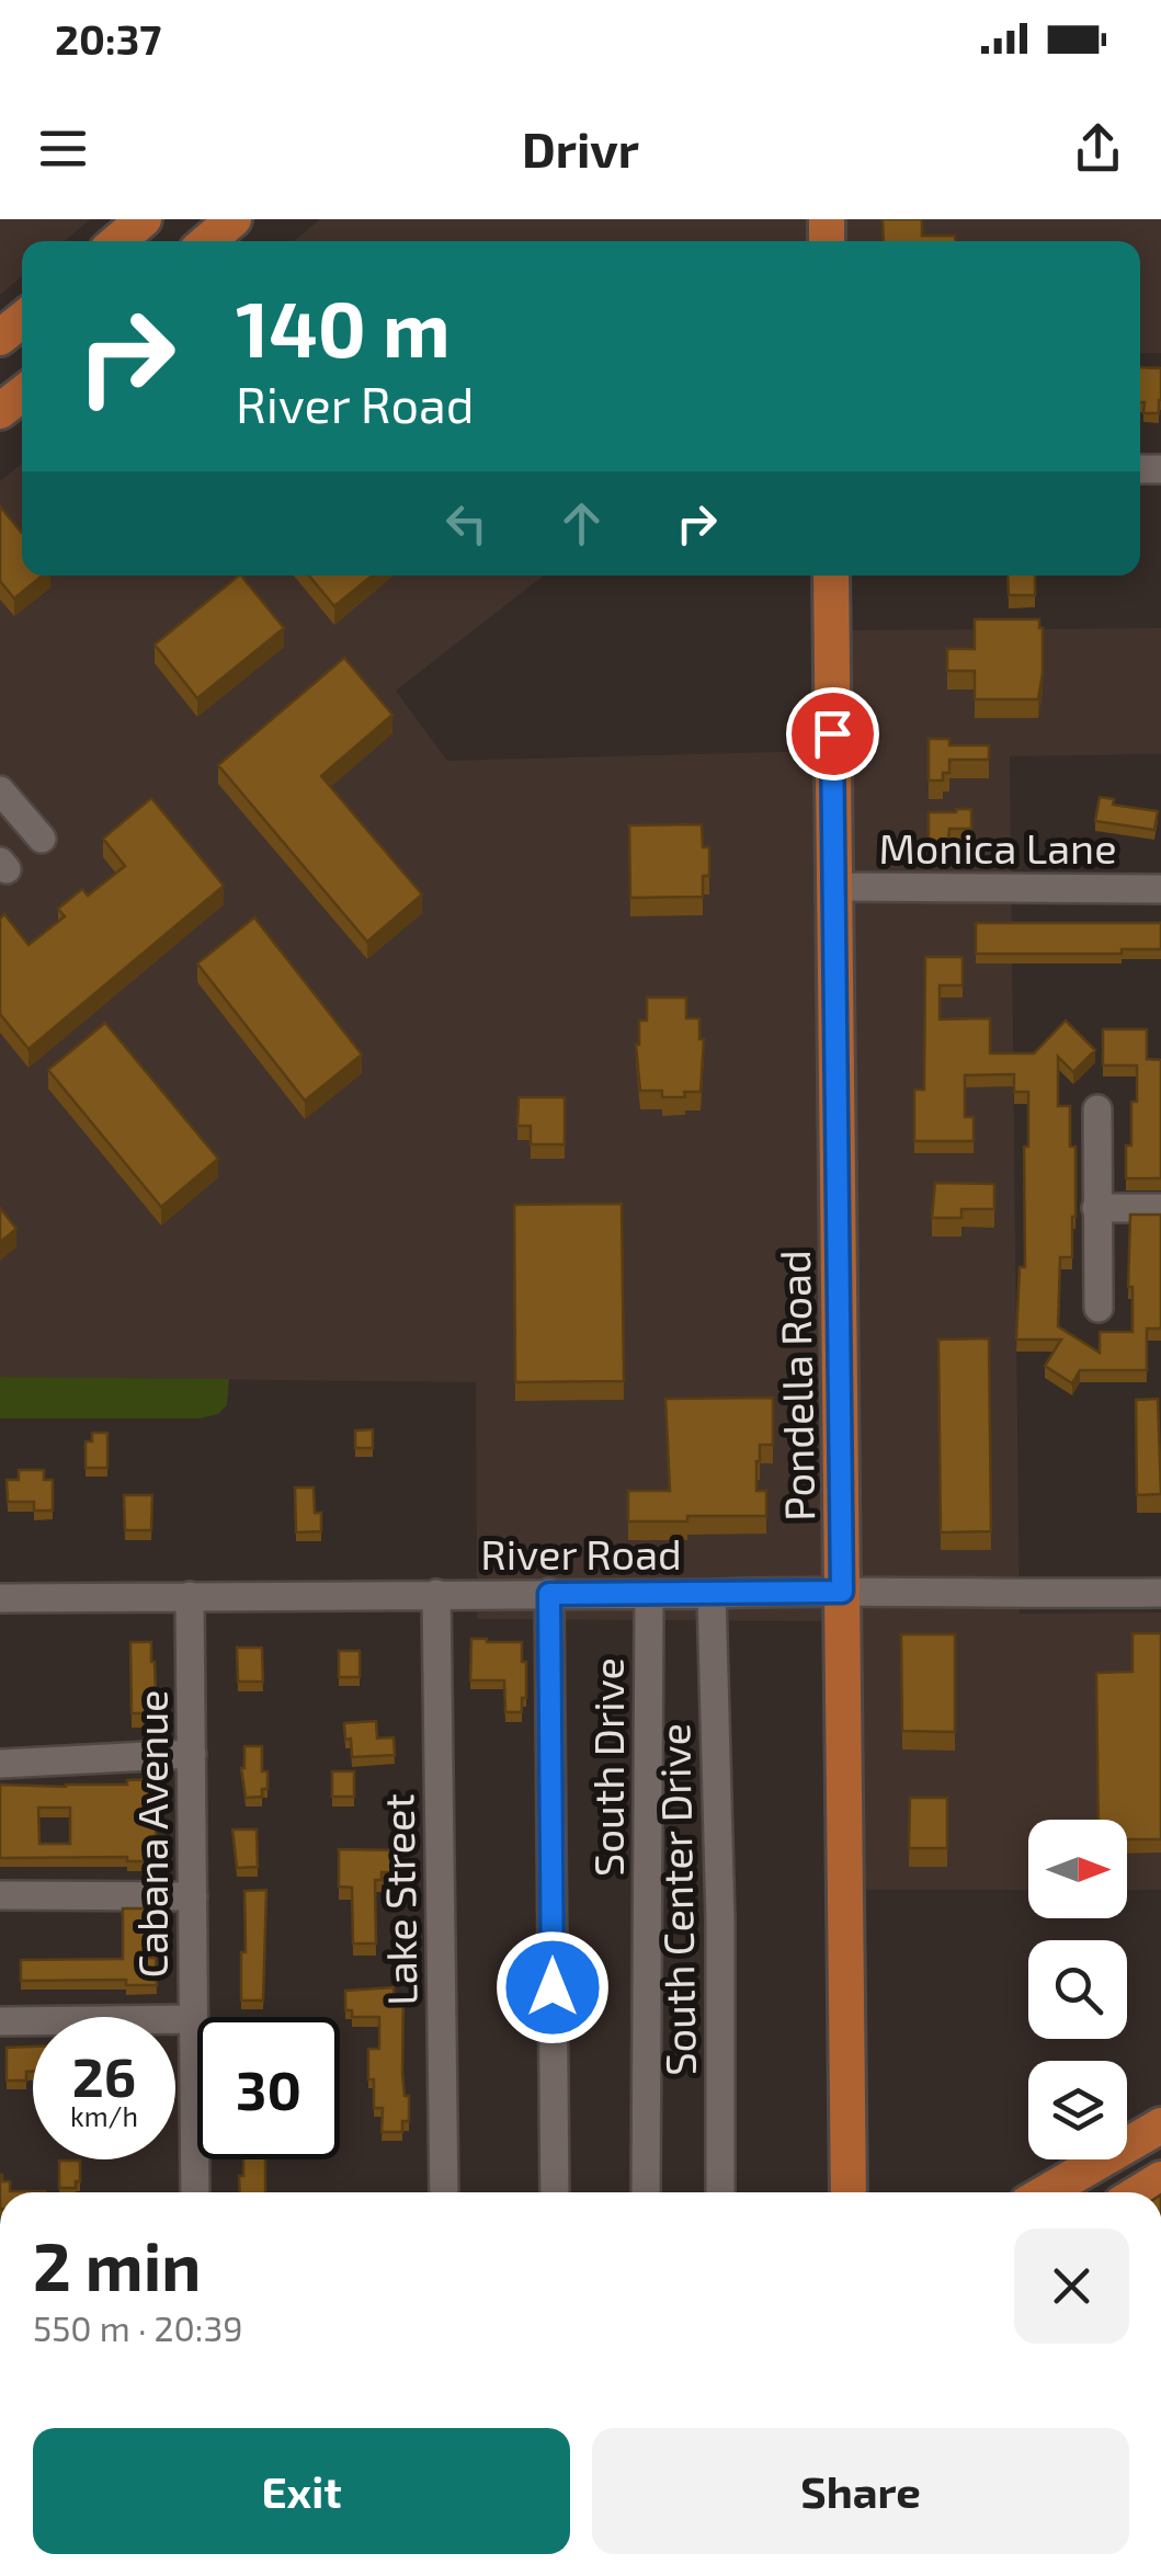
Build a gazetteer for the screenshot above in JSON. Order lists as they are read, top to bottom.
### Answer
{
  "streets": {
    "main road": ["Pondella Road"],
    "street": [
      "Monica Lane",
      "River Road",
      "South Drive",
      "Cabana Avenue",
      "Lake Street",
      "South Center Drive"
    ]
  },
  "crossings": [
    ["Monica Lane", "Pondella Road"],
    ["Pondella Road", "River Road"],
    ["River Road", "South Drive"],
    ["River Road", "Cabana Avenue"],
    ["River Road", "Lake Street"],
    ["River Road", "South Center Drive"]
  ],
  "north": "right",
  "page": {
    "status": "20:37",
    "header": "Drivr",
    "turn": ["140 m", "River Road"],
    "speed": "26 km/h",
    "limit": "30",
    "heading": ["2 min", "550 m · 20:39"],
    "buttons": ["Exit", "Share"]
  }
}
